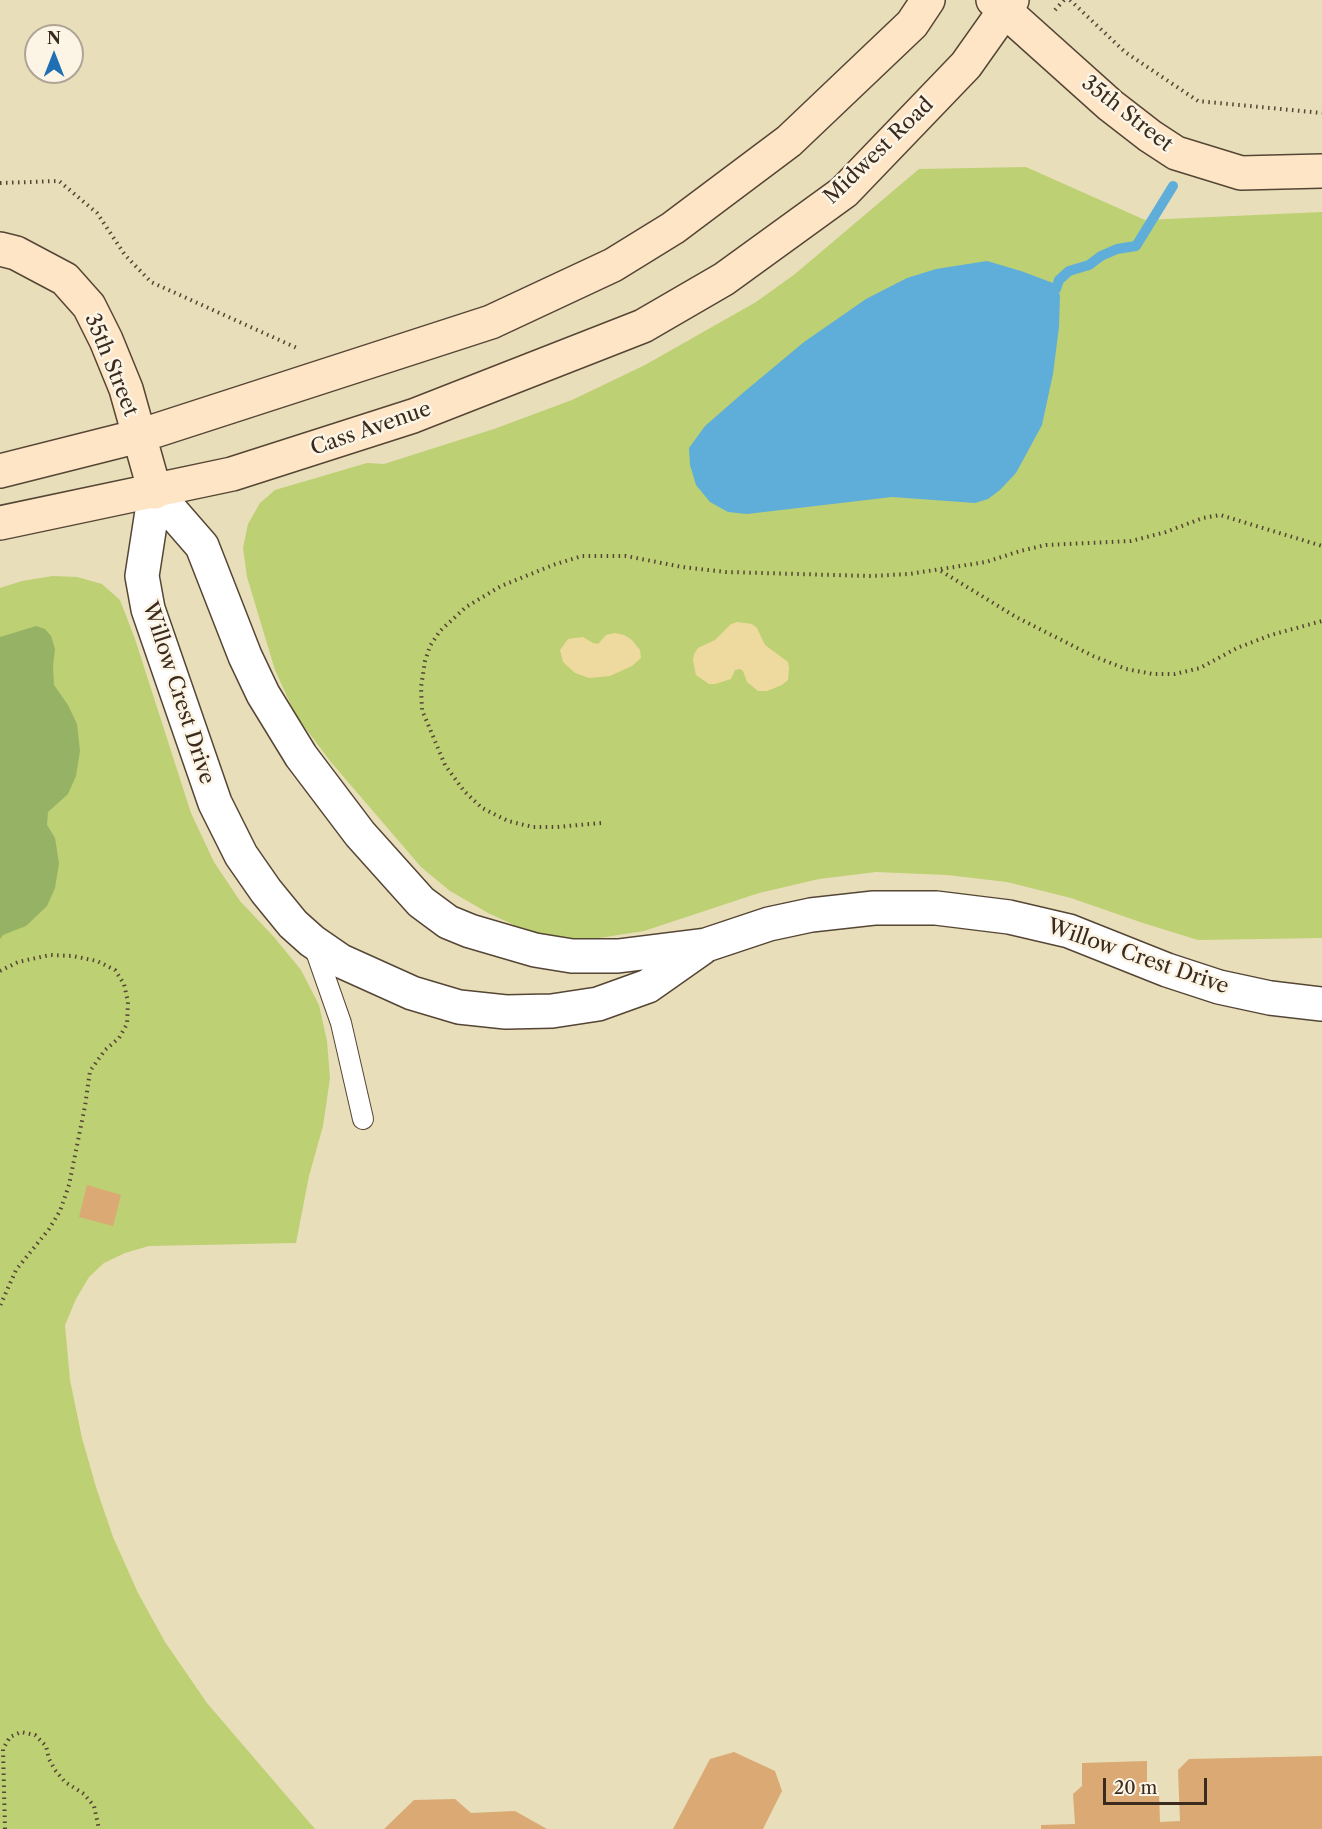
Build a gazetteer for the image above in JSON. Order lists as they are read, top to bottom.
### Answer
{
  "streets": {
    "main road": ["35th Street", "Midwest Road", "Cass Avenue"],
    "street": ["Willow Crest Drive"]
  },
  "crossings": [
    ["35th Street", "Midwest Road"],
    ["35th Street", "Cass Avenue"],
    ["35th Street", "Willow Crest Drive"],
    ["Midwest Road", "Cass Avenue"],
    ["Cass Avenue", "Willow Crest Drive"]
  ],
  "scale_bar": "20 m",
  "north": "top"
}
